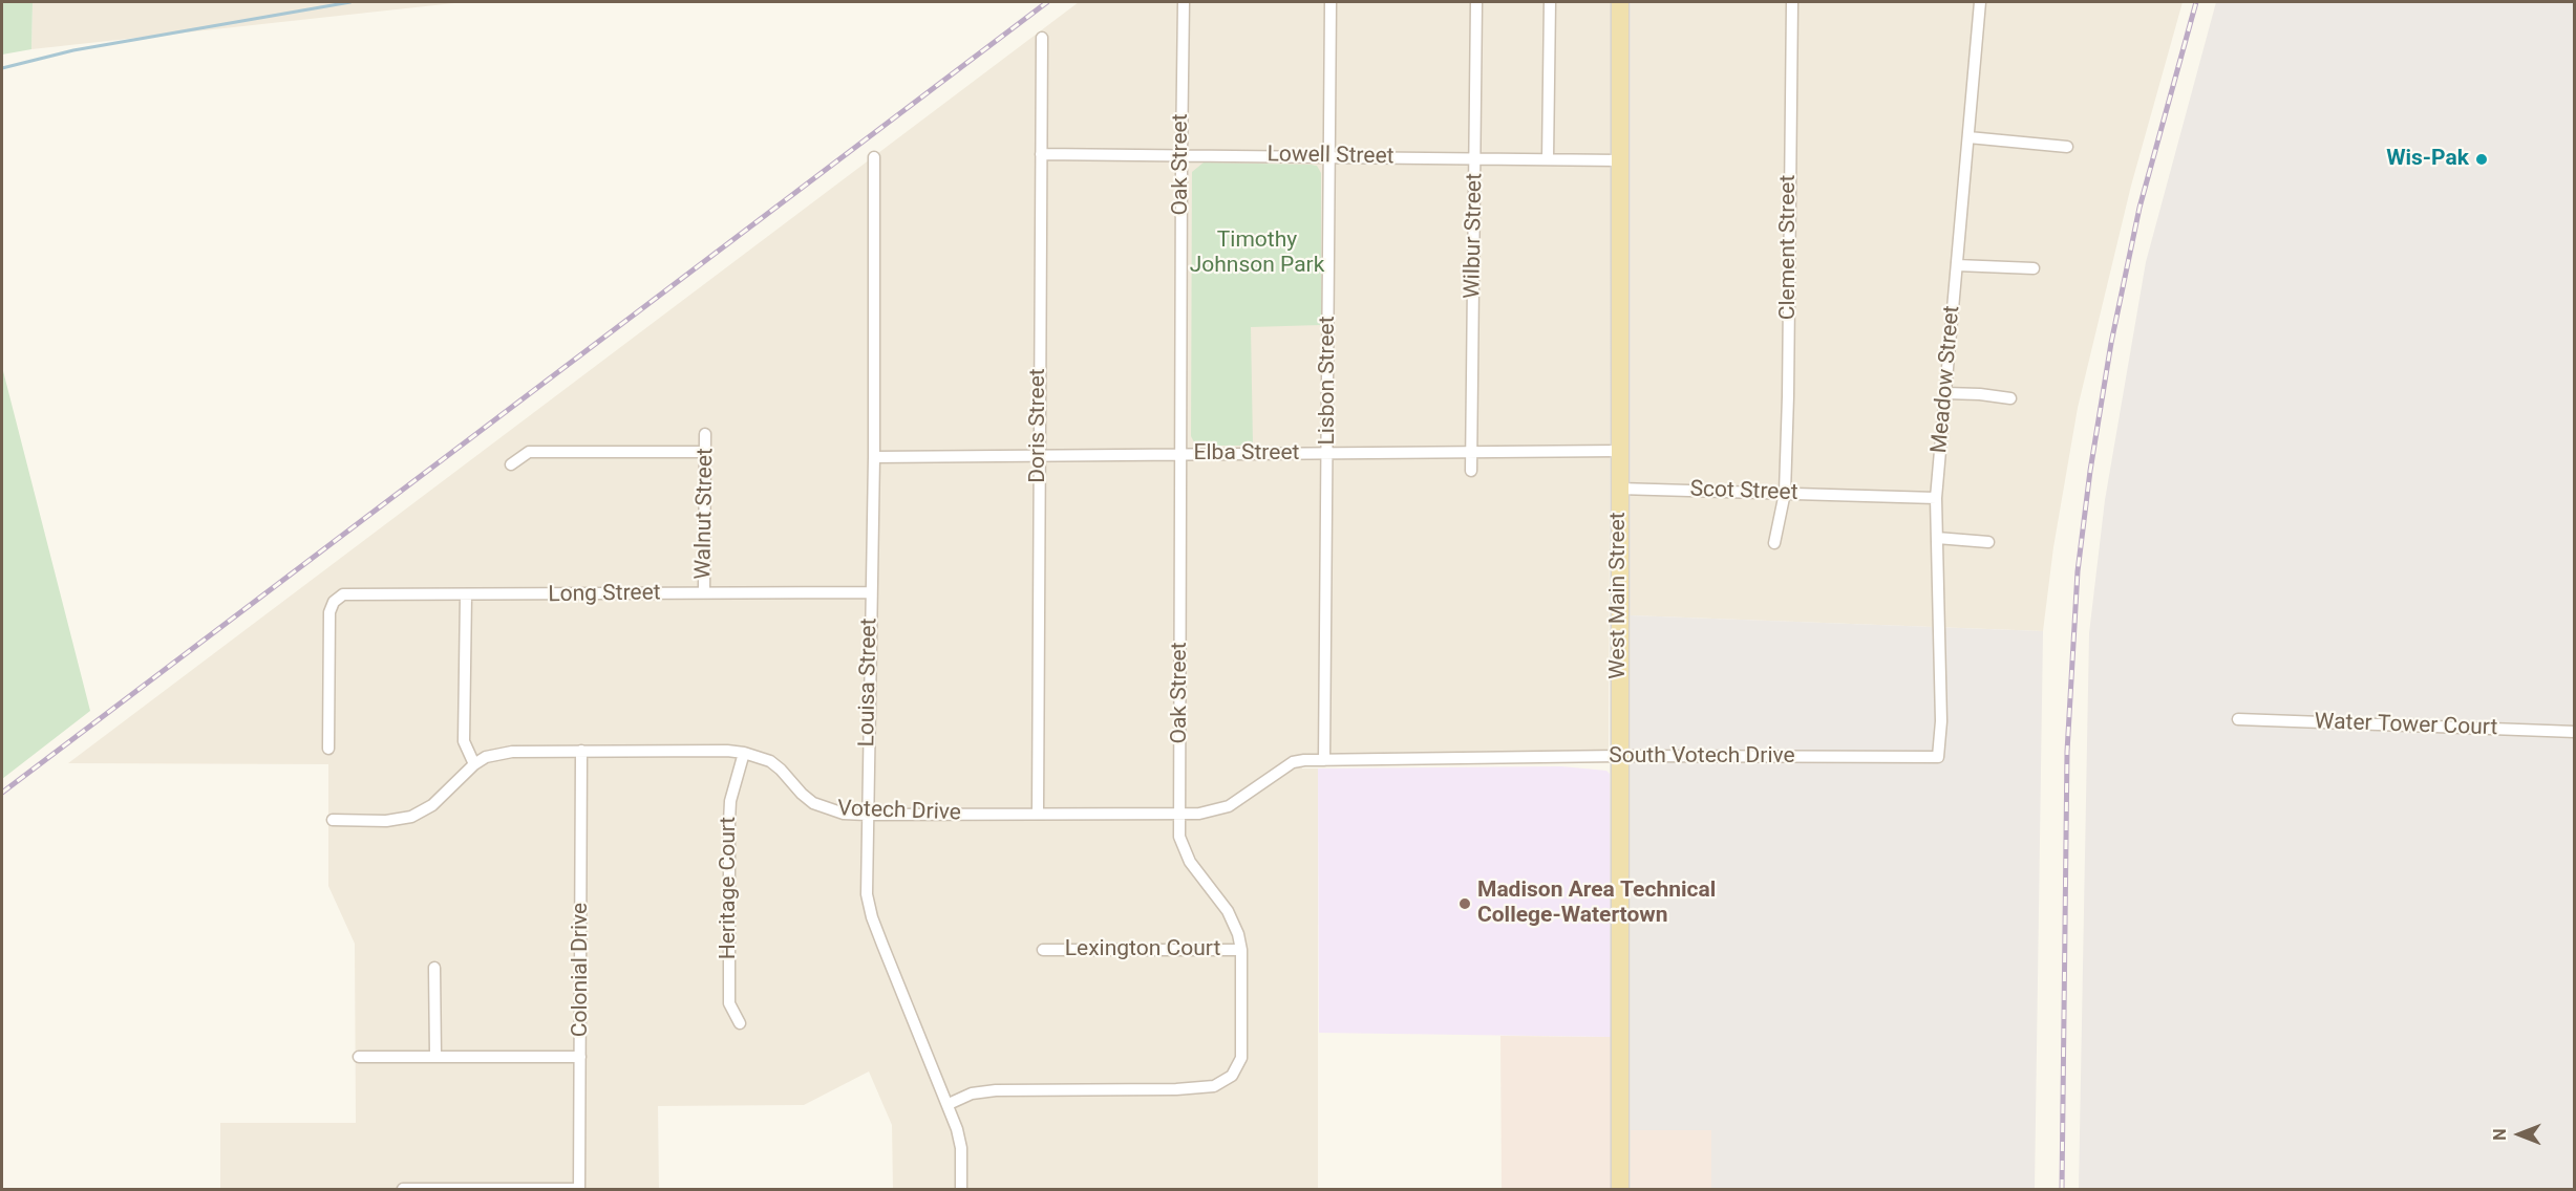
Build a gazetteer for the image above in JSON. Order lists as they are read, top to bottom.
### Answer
{
  "streets": {
    "main road": ["West Main Street"],
    "street": [
      "Lowell Street",
      "Oak Street",
      "Wilbur Street",
      "Clement Street",
      "Meadow Street",
      "Lisbon Street",
      "Doris Street",
      "Elba Street",
      "Scot Street",
      "Walnut Street",
      "Long Street",
      "Louisa Street",
      "Water Tower Court",
      "South Votech Drive",
      "Votech Drive",
      "Heritage Court",
      "Lexington Court",
      "Colonial Drive"
    ]
  },
  "crossings": [
    ["Lowell Street", "Oak Street"],
    ["Lowell Street", "Wilbur Street"],
    ["Lowell Street", "Lisbon Street"],
    ["Lowell Street", "Doris Street"],
    ["Lowell Street", "West Main Street"],
    ["Oak Street", "Elba Street"],
    ["Oak Street", "Louisa Street"],
    ["Oak Street", "Votech Drive"],
    ["Oak Street", "Lexington Court"],
    ["Wilbur Street", "Elba Street"],
    ["Clement Street", "Scot Street"],
    ["Meadow Street", "Scot Street"],
    ["Meadow Street", "South Votech Drive"],
    ["Lisbon Street", "Elba Street"],
    ["Lisbon Street", "Votech Drive"],
    ["Doris Street", "Elba Street"],
    ["Doris Street", "Votech Drive"],
    ["Elba Street", "West Main Street"],
    ["Elba Street", "Louisa Street"],
    ["Scot Street", "West Main Street"],
    ["Walnut Street", "Long Street"],
    ["Long Street", "Louisa Street"],
    ["West Main Street", "South Votech Drive"],
    ["Louisa Street", "Votech Drive"],
    ["South Votech Drive", "Votech Drive"],
    ["Votech Drive", "Heritage Court"],
    ["Votech Drive", "Colonial Drive"]
  ],
  "parks": ["Timothy Johnson Park"],
  "places": ["Wis-Pak", "Madison Area Technical College-Watertown"],
  "north": "left"
}
